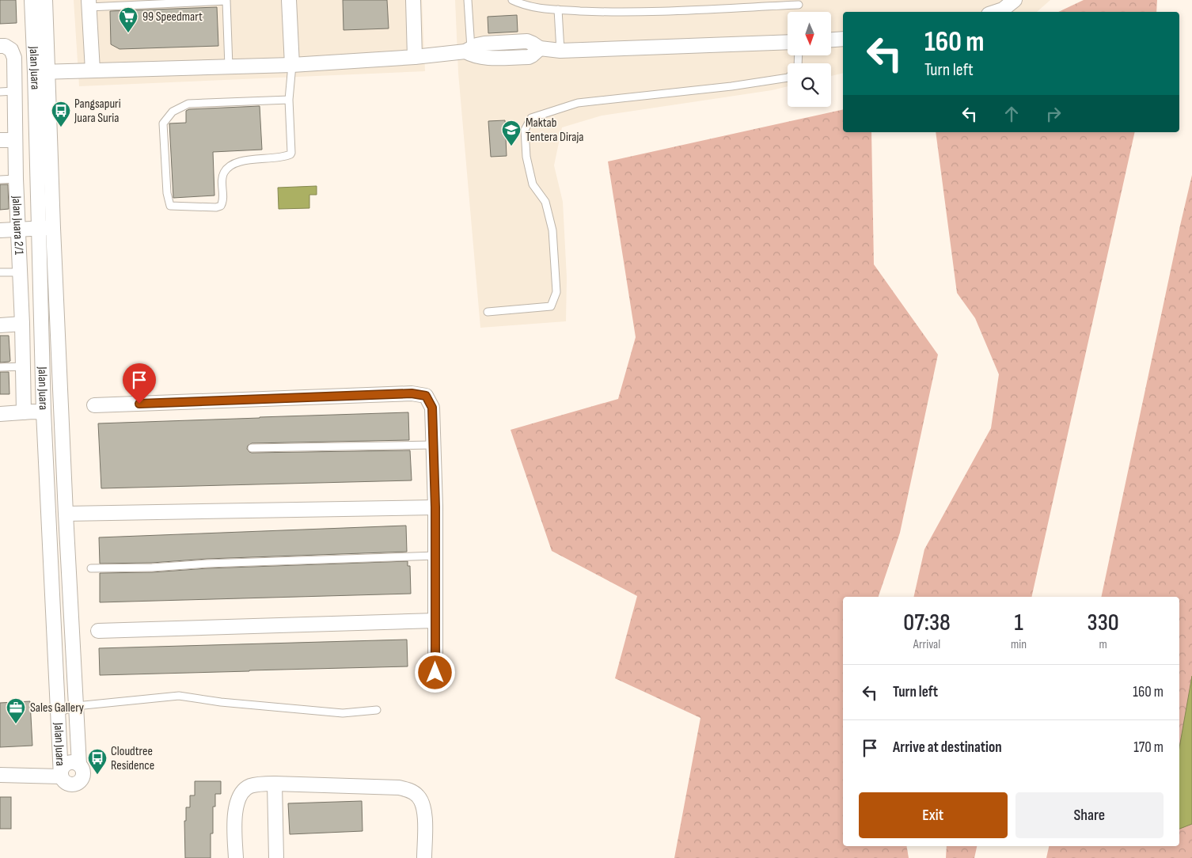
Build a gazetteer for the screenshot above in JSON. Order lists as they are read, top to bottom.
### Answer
{
  "streets": {
    "street": ["Jalan Juara", "Jalan Juara 2/1"]
  },
  "places": {
    "supermarket": ["99 Speedmart"],
    "bus stop": ["Pangsapuri Juara Suria", "Cloudtree Residence"],
    "school or university": ["Maktab Tentera Diraja"],
    "office": ["Sales Gallery"]
  },
  "north": "bottom",
  "page": {
    "turn": ["160 m", "Turn left"],
    "eta": [
      "07:38",
      "Arrival",
      "1",
      "min",
      "330",
      "m"
    ],
    "list": [
      {
        "name": "Turn left",
        "value": "160 m"
      },
      {
        "name": "Arrive at destination",
        "value": "170 m"
      }
    ],
    "buttons": ["Exit", "Share"]
  }
}
